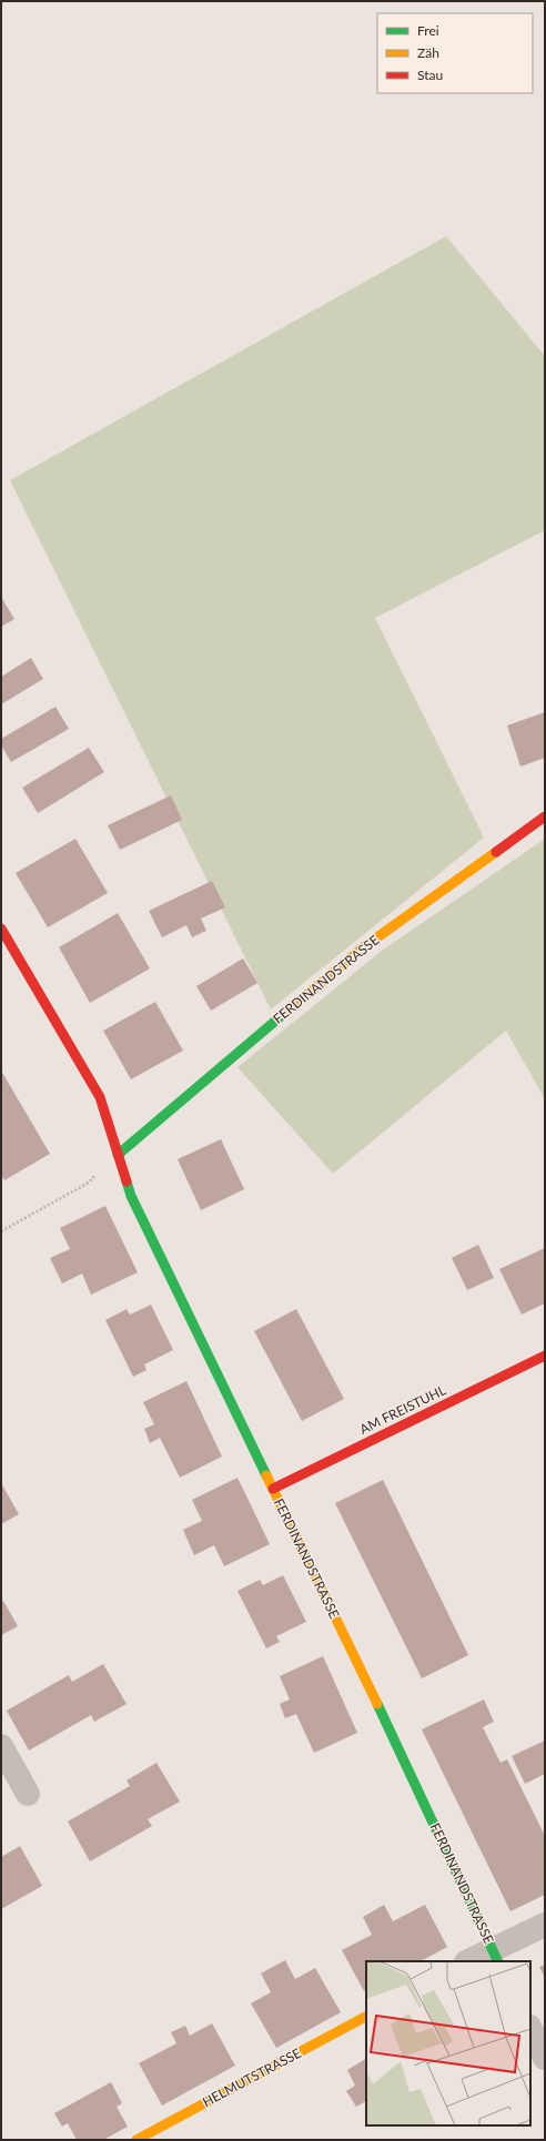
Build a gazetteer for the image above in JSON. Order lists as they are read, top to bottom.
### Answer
{
  "streets": {
    "street": ["FERDINANDSTRASSE", "AM FREISTUHL", "HELMUTSTRASSE"]
  },
  "crossings": [
    ["FERDINANDSTRASSE", "AM FREISTUHL"]
  ],
  "legend": ["Frei", "Zäh", "Stau"]
}
